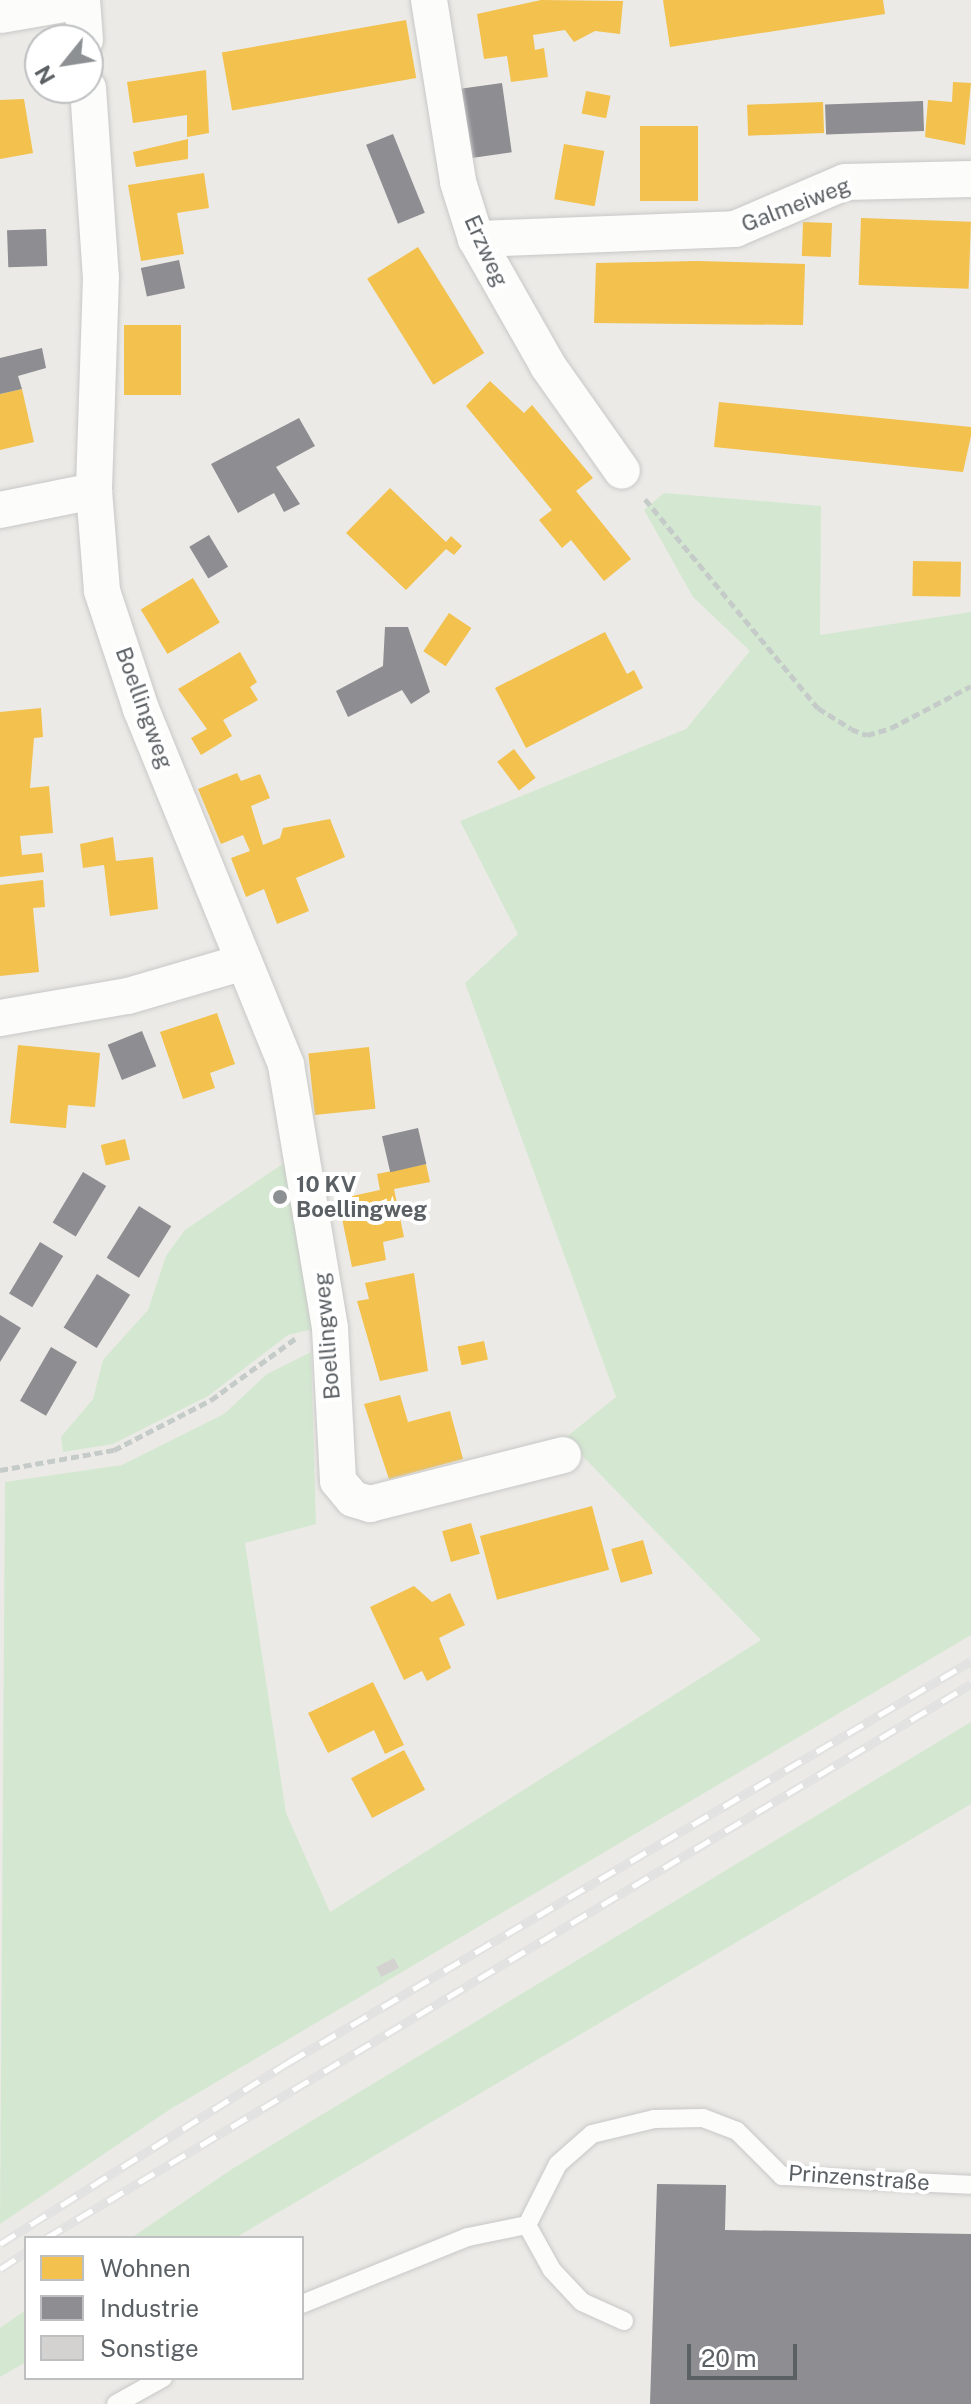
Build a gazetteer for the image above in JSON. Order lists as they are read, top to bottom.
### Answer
{
  "streets": {
    "street": ["Galmeiweg", "Erzweg", "Boellingweg"],
    "lane": ["Prinzenstraße"]
  },
  "crossings": [
    ["Galmeiweg", "Erzweg"]
  ],
  "places": ["10 KV Boellingweg"],
  "legend": ["Wohnen", "Industrie", "Sonstige"],
  "scale_bar": "20 m",
  "north": "bottom left"
}
